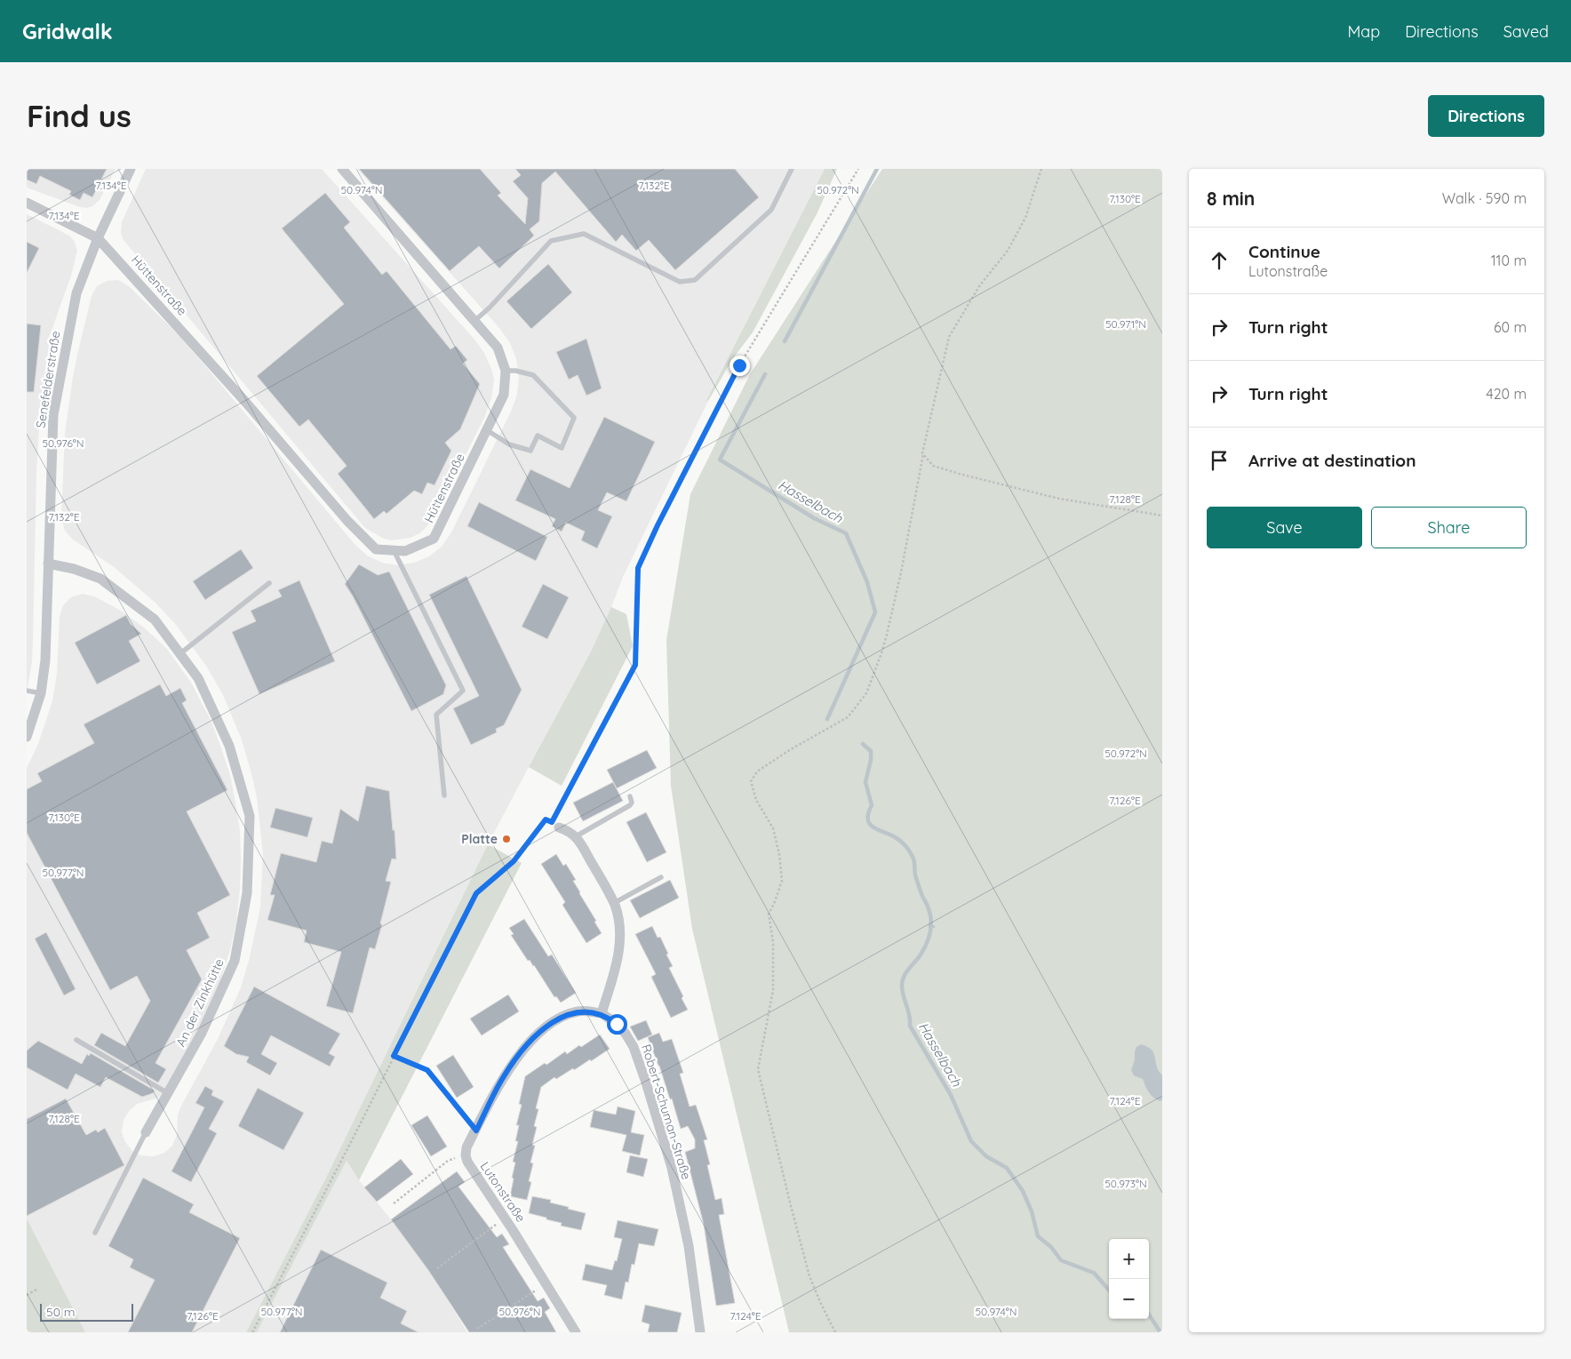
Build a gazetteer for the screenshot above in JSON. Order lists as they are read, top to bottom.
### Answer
{
  "streets": {
    "street": [
      "Hüttenstraße",
      "Senefelderstraße",
      "An der Zinkhütte",
      "Robert-Schuman-Straße",
      "Lutonstraße"
    ]
  },
  "crossings": [
    ["Hüttenstraße", "Senefelderstraße"],
    ["Senefelderstraße", "An der Zinkhütte"],
    ["Robert-Schuman-Straße", "Lutonstraße"]
  ],
  "water": ["Hasselbach"],
  "places": ["Platte"],
  "scale_bar": "50 m",
  "page": {
    "header": "Gridwalk",
    "nav": ["Map", "Directions", "Saved"],
    "buttons": [
      "Directions",
      ["Save", "Share"]
    ],
    "title": "Find us",
    "heading": ["8 min", "Walk · 590 m"],
    "list": [
      ["Continue", "Lutonstraße", "110 m"],
      ["Turn right", "60 m"],
      ["Turn right", "420 m"],
      "Arrive at destination"
    ],
    "map_buttons": ["+", "−"],
    "scale": "50 m"
  },
  "coordinates": [
    "7.132°E",
    "7.134°E",
    "50.974°N",
    "50.972°N",
    "7.130°E",
    "50.971°N",
    "50.976°N",
    "7.128°E",
    "7.126°E",
    "50.977°N",
    "7.124°E",
    "50.973°N"
  ]
}
